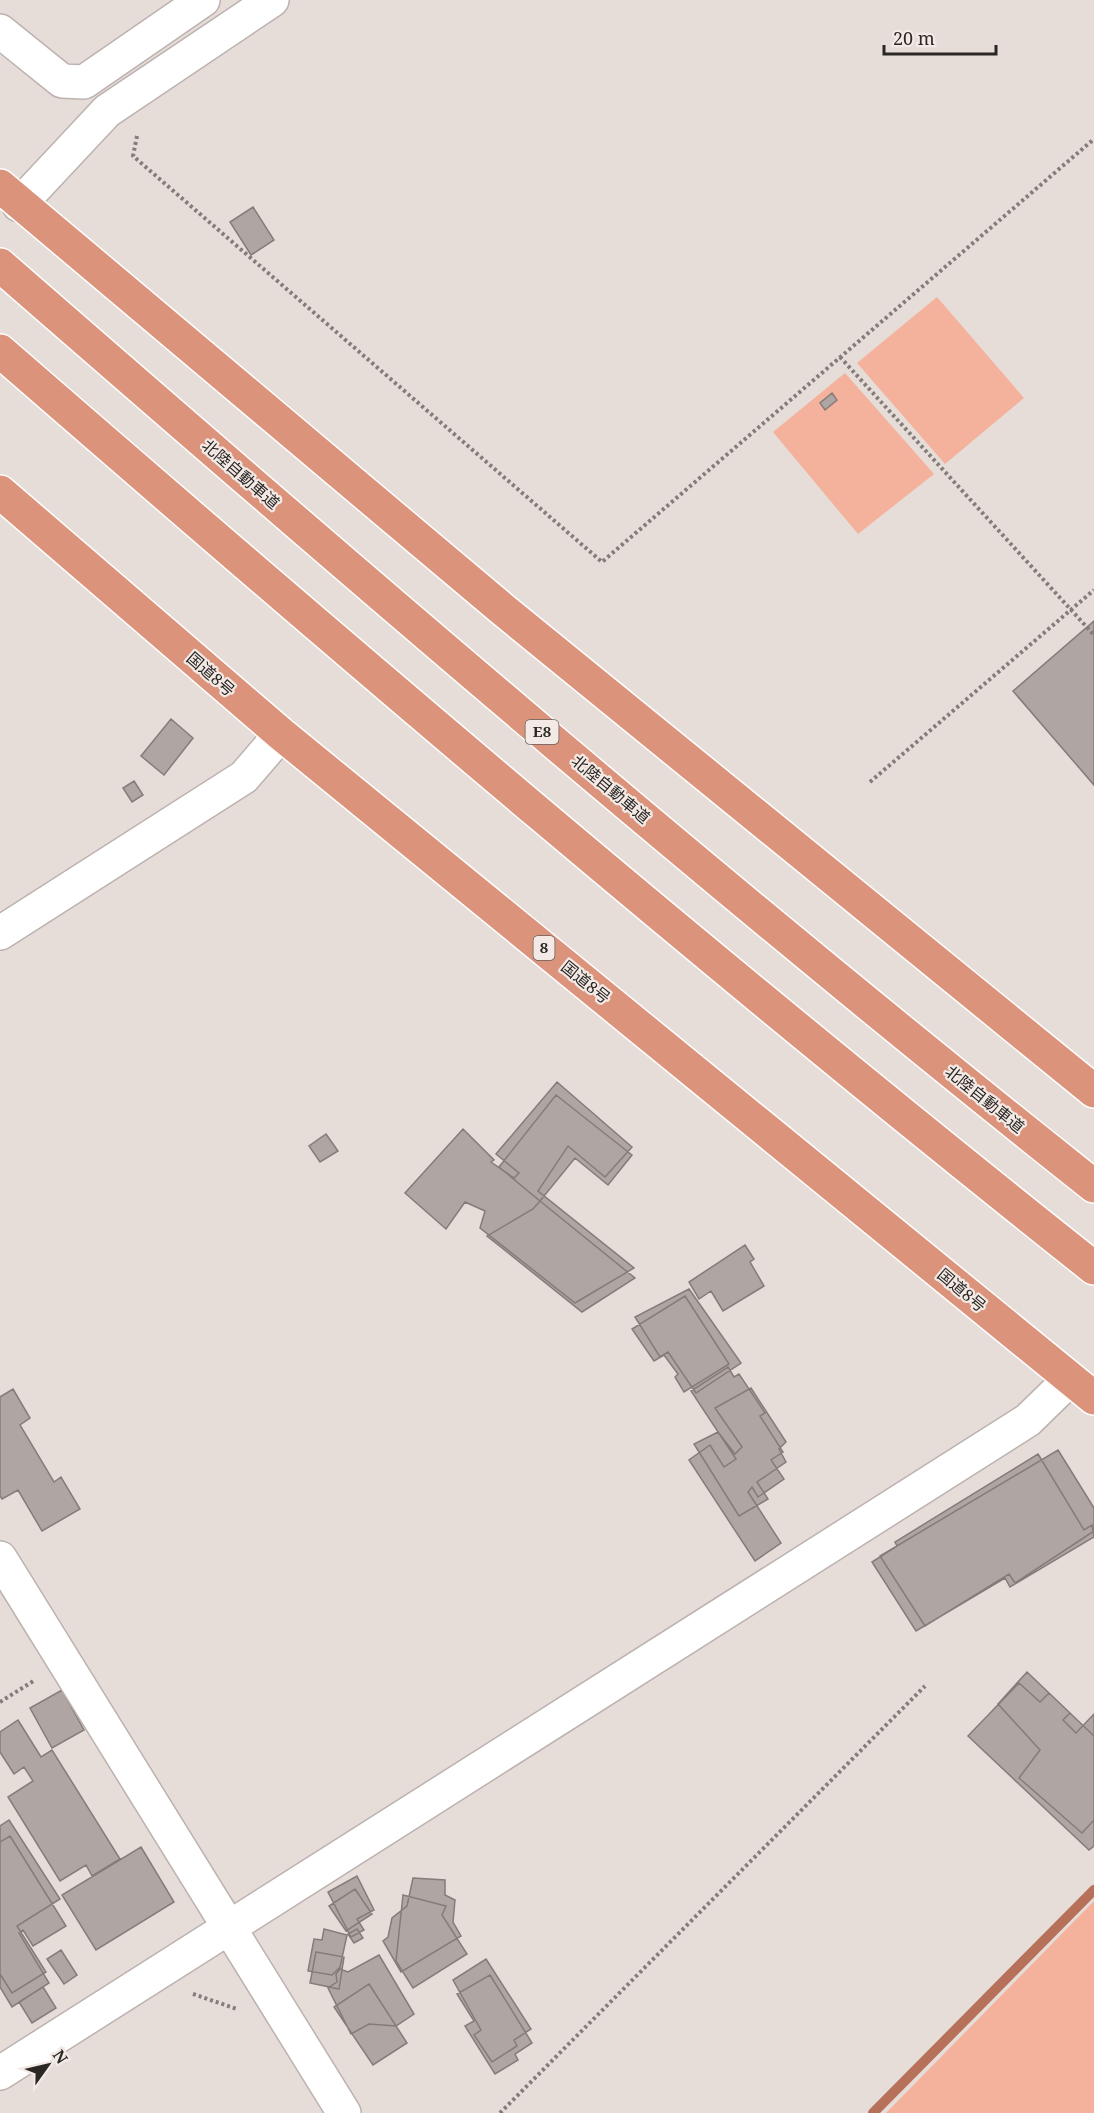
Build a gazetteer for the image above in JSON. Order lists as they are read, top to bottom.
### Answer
{
  "streets": {
    "highway": [
      "北陸自動車道",
      "国道8号",
      "E8",
      "8"
    ]
  },
  "scale_bar": "20 m",
  "north": "top right"
}
